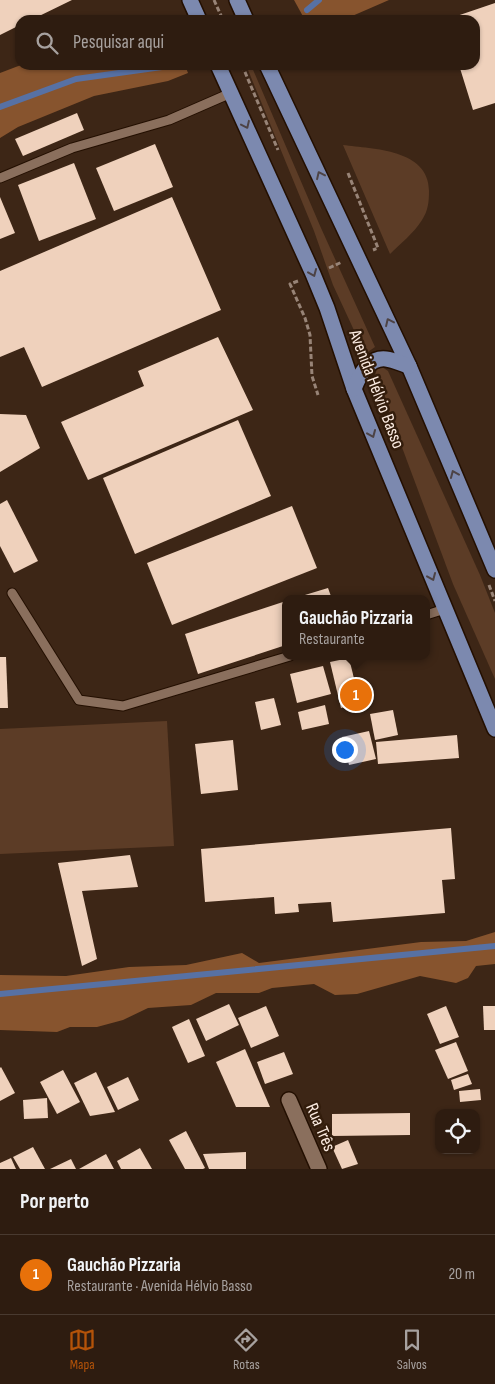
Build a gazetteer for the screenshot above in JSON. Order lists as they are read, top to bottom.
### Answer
{
  "streets": {
    "main road": ["Avenida Hélvio Basso"],
    "street": ["Rua Três"]
  },
  "page": {
    "search": "Pesquisar aqui",
    "popup": ["Gauchão Pizzaria", "Restaurante"],
    "pins": "1",
    "heading": "Por perto",
    "list": [
      {
        "mark": "1",
        "name": "Gauchão Pizzaria",
        "note": "Restaurante · Avenida Hélvio Basso",
        "value": "20 m"
      }
    ],
    "nav": ["Mapa", "Rotas", "Salvos"]
  }
}
